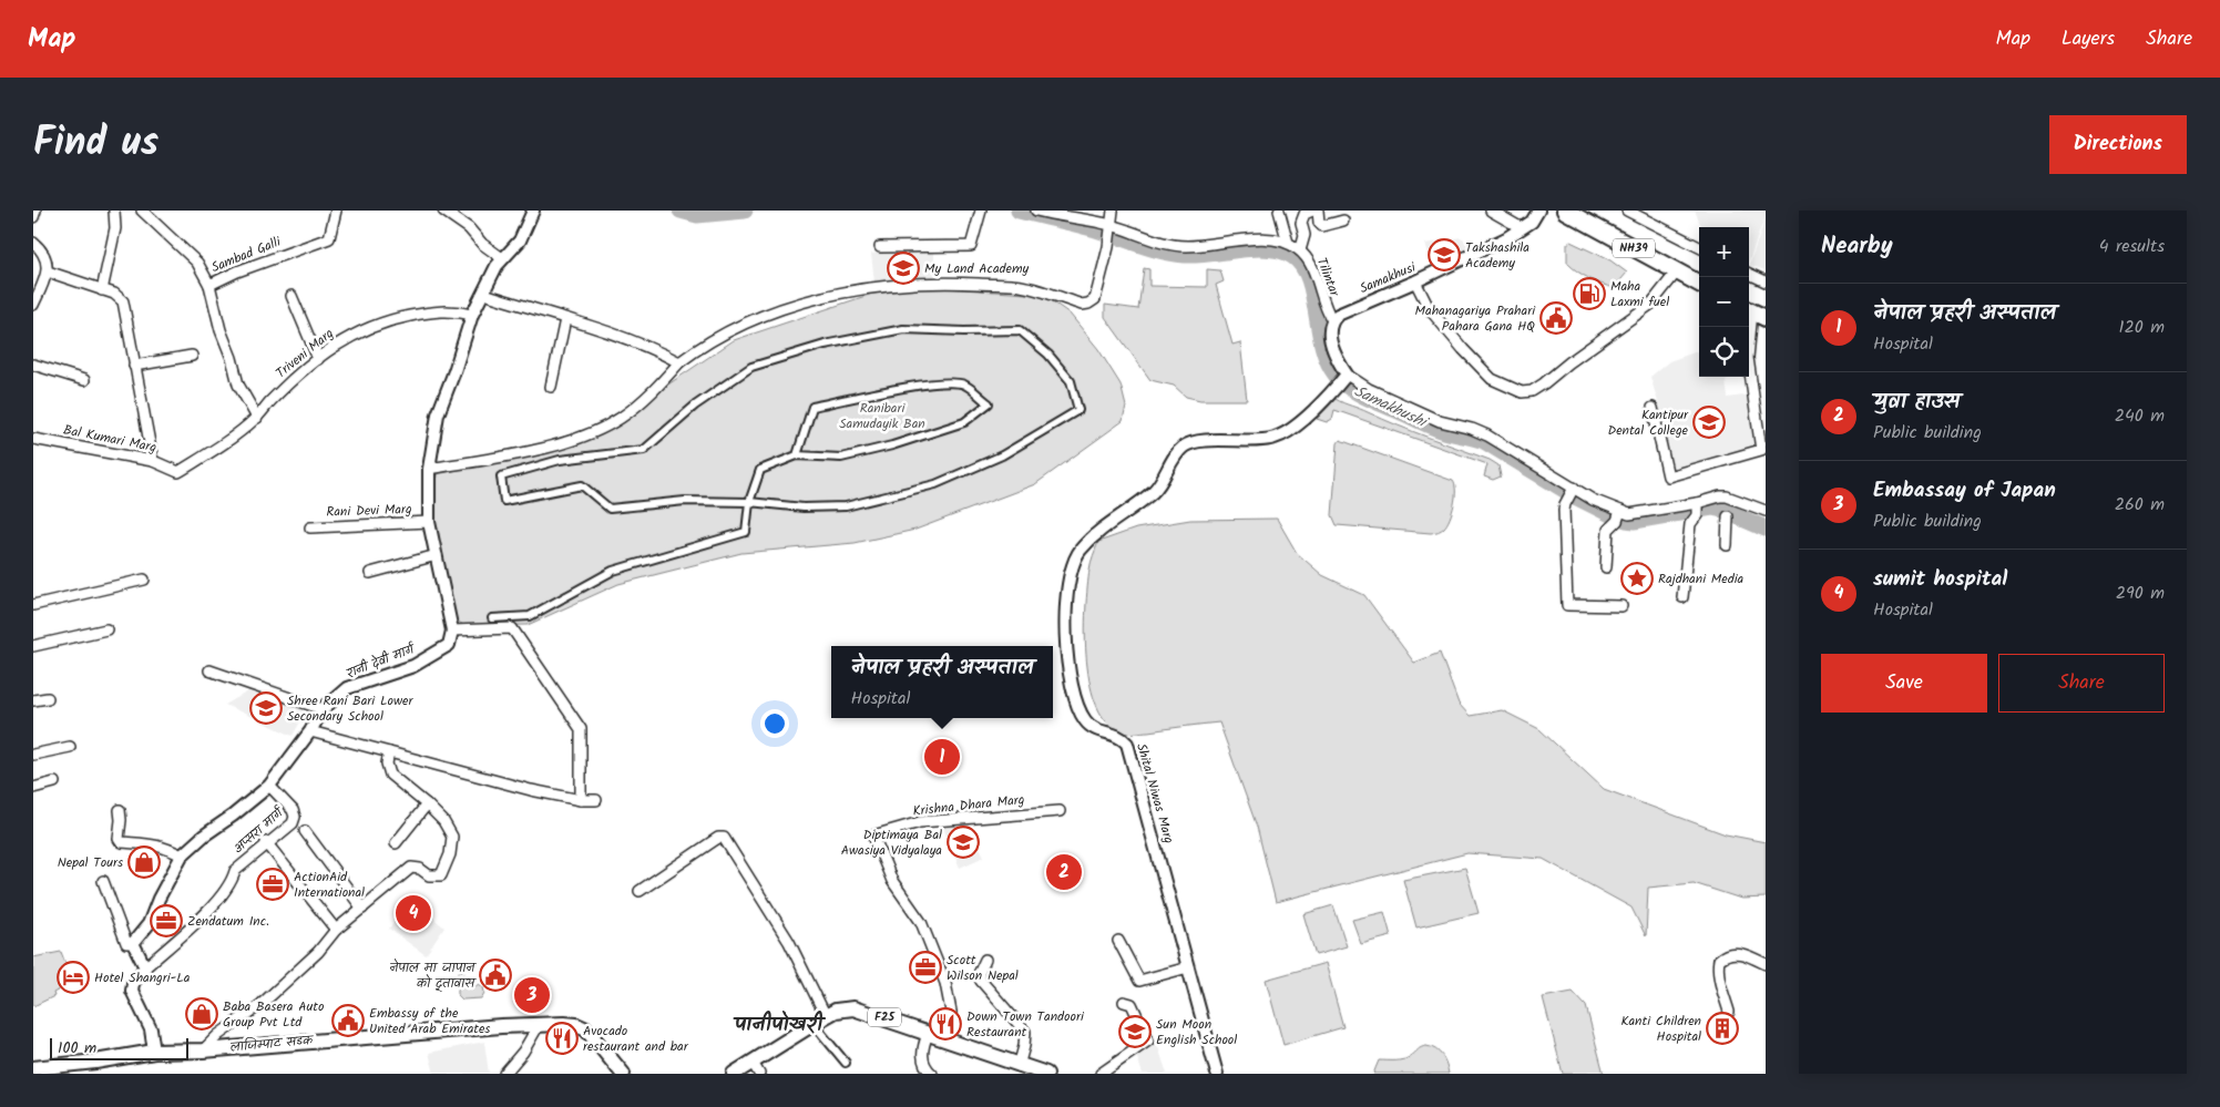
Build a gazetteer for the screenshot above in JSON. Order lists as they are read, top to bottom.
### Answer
{
  "streets": {
    "highway": ["NH39"],
    "main road": ["F25", "लाजिम्पाट सडक"],
    "street": [
      "Sambad Galli",
      "Tilintar",
      "Samakhusi",
      "Triveni Marg",
      "Bal Kumari Marg",
      "Rani Devi Marg",
      "रानी देवी मार्ग",
      "Shital Niwas Marg",
      "Krishna Dhara Marg",
      "अप्सरा मार्ग"
    ]
  },
  "crossings": [
    ["Tilintar", "Samakhusi"],
    ["Triveni Marg", "Bal Kumari Marg"],
    ["रानी देवी मार्ग", "अप्सरा मार्ग"],
    ["Krishna Dhara Marg", "F25"]
  ],
  "districts": ["पानीपोखरी"],
  "water": ["Samakhushi"],
  "parks": ["Ranibari Samudayik Ban"],
  "places": {
    "school or university": [
      "Takshashila Academy",
      "My Land Academy",
      "Kantipur Dental College",
      "Shree Rani Bari Lower Secondary School",
      "Diptimaya Bal Awasiya Vidyalaya",
      "Sun Moon English School"
    ],
    "fuel station": ["Maha Laxmi fuel"],
    "public building": ["Mahanagariya Prahari Pahara Gana HQ", "नेपाल मा जापान को दूतावास", "Embassy of the United Arab Emirates"],
    "place": ["Rajdhani Media"],
    "shop": ["Nepal Tours", "Baba Basera Auto Group Pvt Ltd"],
    "office": ["ActionAid International", "Zendatum Inc.", "Scott Wilson Nepal"],
    "hotel": ["Hotel Shangri-La"],
    "restaurant": ["Down Town Tandoori Restaurant", "Avocado restaurant and bar"],
    "building": ["Kanti Children Hospital"]
  },
  "scale_bar": "100 m",
  "page": {
    "header": "Map",
    "nav": ["Map", "Layers", "Share"],
    "title": "Find us",
    "buttons": [
      "Directions",
      ["Save", "Share"]
    ],
    "heading": ["Nearby", "4 results"],
    "map_buttons": ["+", "−"],
    "list": [
      {
        "mark": "1",
        "name": "नेपाल प्रहरी अस्पताल",
        "note": "Hospital",
        "value": "120 m"
      },
      {
        "mark": "2",
        "name": "युवा हाउस",
        "note": "Public building",
        "value": "240 m"
      },
      {
        "mark": "3",
        "name": "Embassay of Japan",
        "note": "Public building",
        "value": "260 m"
      },
      {
        "mark": "4",
        "name": "sumit hospital",
        "note": "Hospital",
        "value": "290 m"
      }
    ],
    "popup": ["नेपाल प्रहरी अस्पताल", "Hospital"],
    "pins": [
      "1",
      "2",
      "4",
      "3"
    ],
    "scale": "100 m"
  }
}
